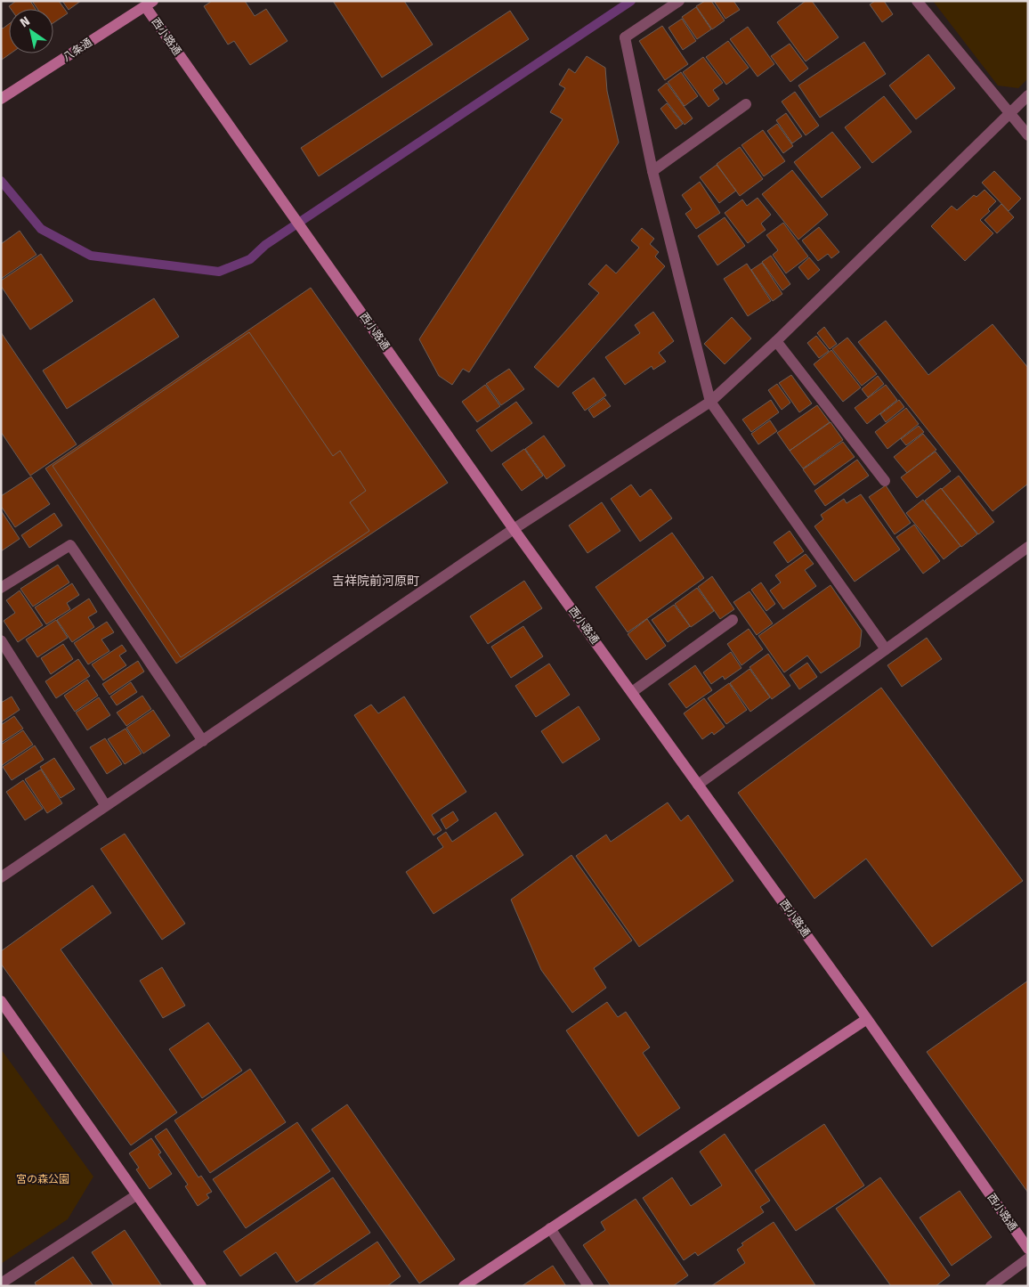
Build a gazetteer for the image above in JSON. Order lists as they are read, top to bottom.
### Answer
{
  "streets": {
    "street": ["西小路通", "八条通"]
  },
  "crossings": [
    ["西小路通", "八条通"]
  ],
  "districts": ["吉祥院前河原町"],
  "parks": ["宮の森公園"],
  "north": "top left"
}
